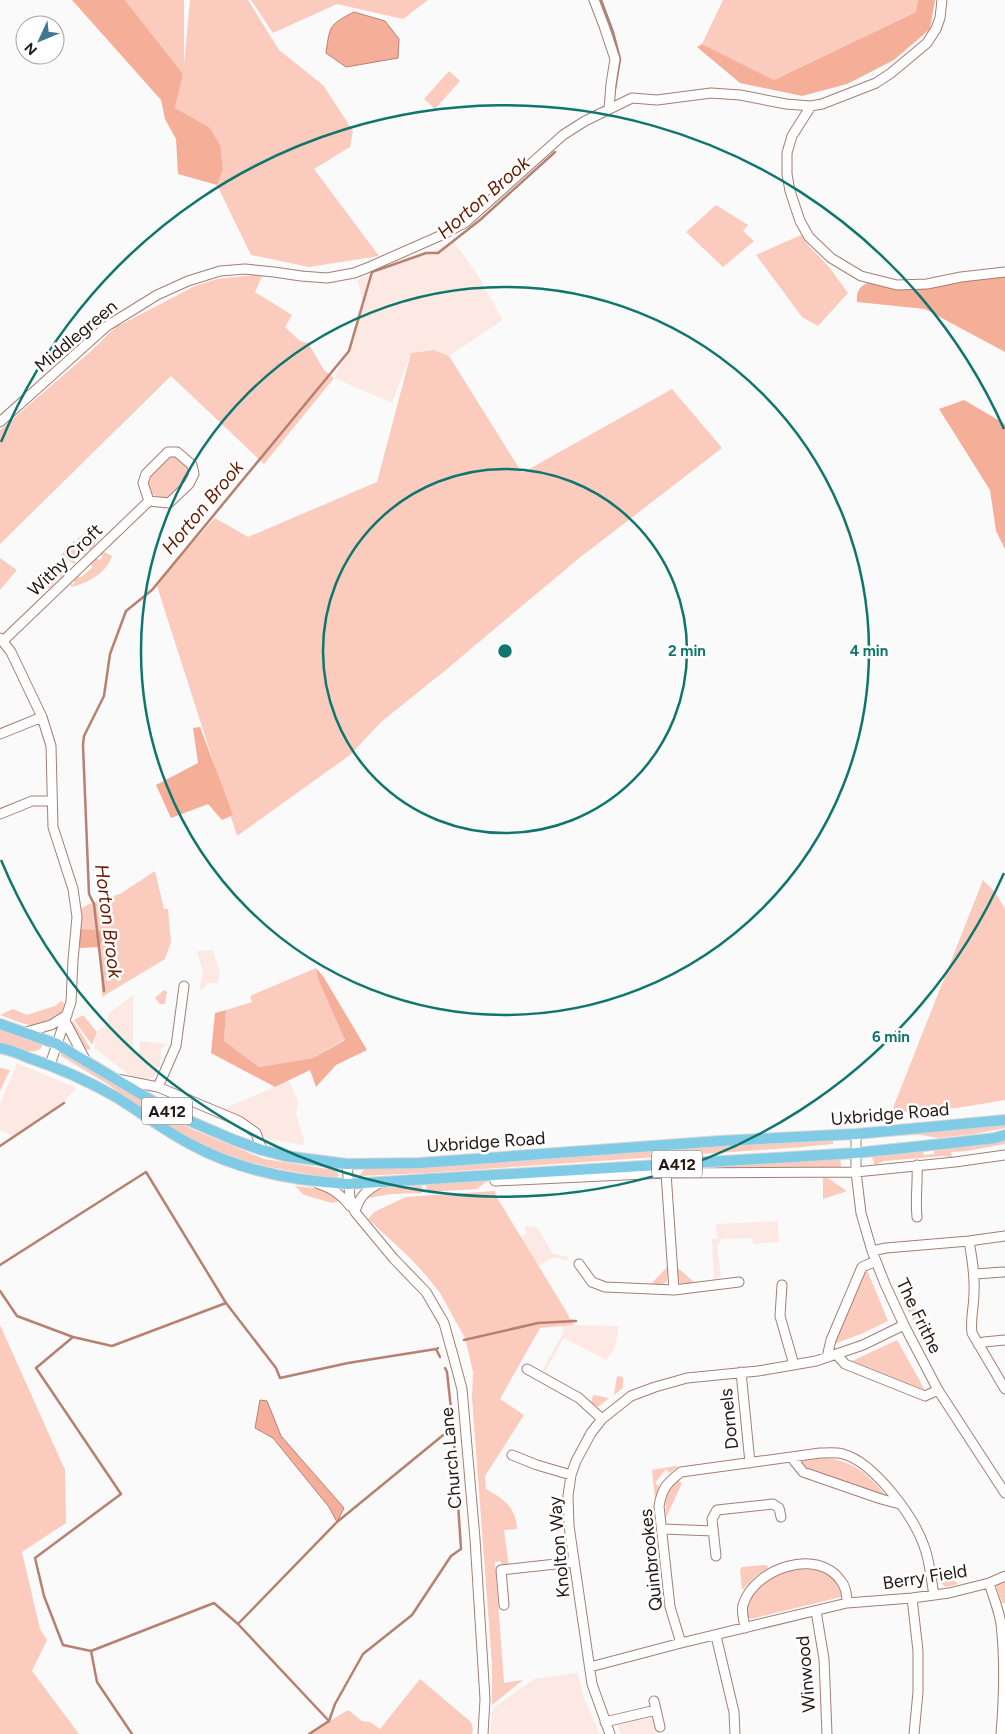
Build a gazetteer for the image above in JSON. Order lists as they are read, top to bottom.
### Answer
{
  "streets": {
    "main road": ["A412", "Uxbridge Road"],
    "street": [
      "Middlegreen",
      "Withy Croft",
      "The Frithe",
      "Dornels",
      "Church Lane",
      "Knolton Way",
      "Quinbrookes",
      "Berry Field",
      "Winwood"
    ]
  },
  "crossings": [
    ["Uxbridge Road", "The Frithe"],
    ["Uxbridge Road", "Church Lane"],
    ["The Frithe", "Knolton Way"],
    ["Dornels", "Knolton Way"],
    ["Dornels", "Quinbrookes"],
    ["Knolton Way", "Berry Field"],
    ["Quinbrookes", "Berry Field"],
    ["Berry Field", "Winwood"]
  ],
  "water": ["Horton Brook"],
  "north": "bottom left",
  "rings": ["2 min", "4 min", "6 min"]
}
